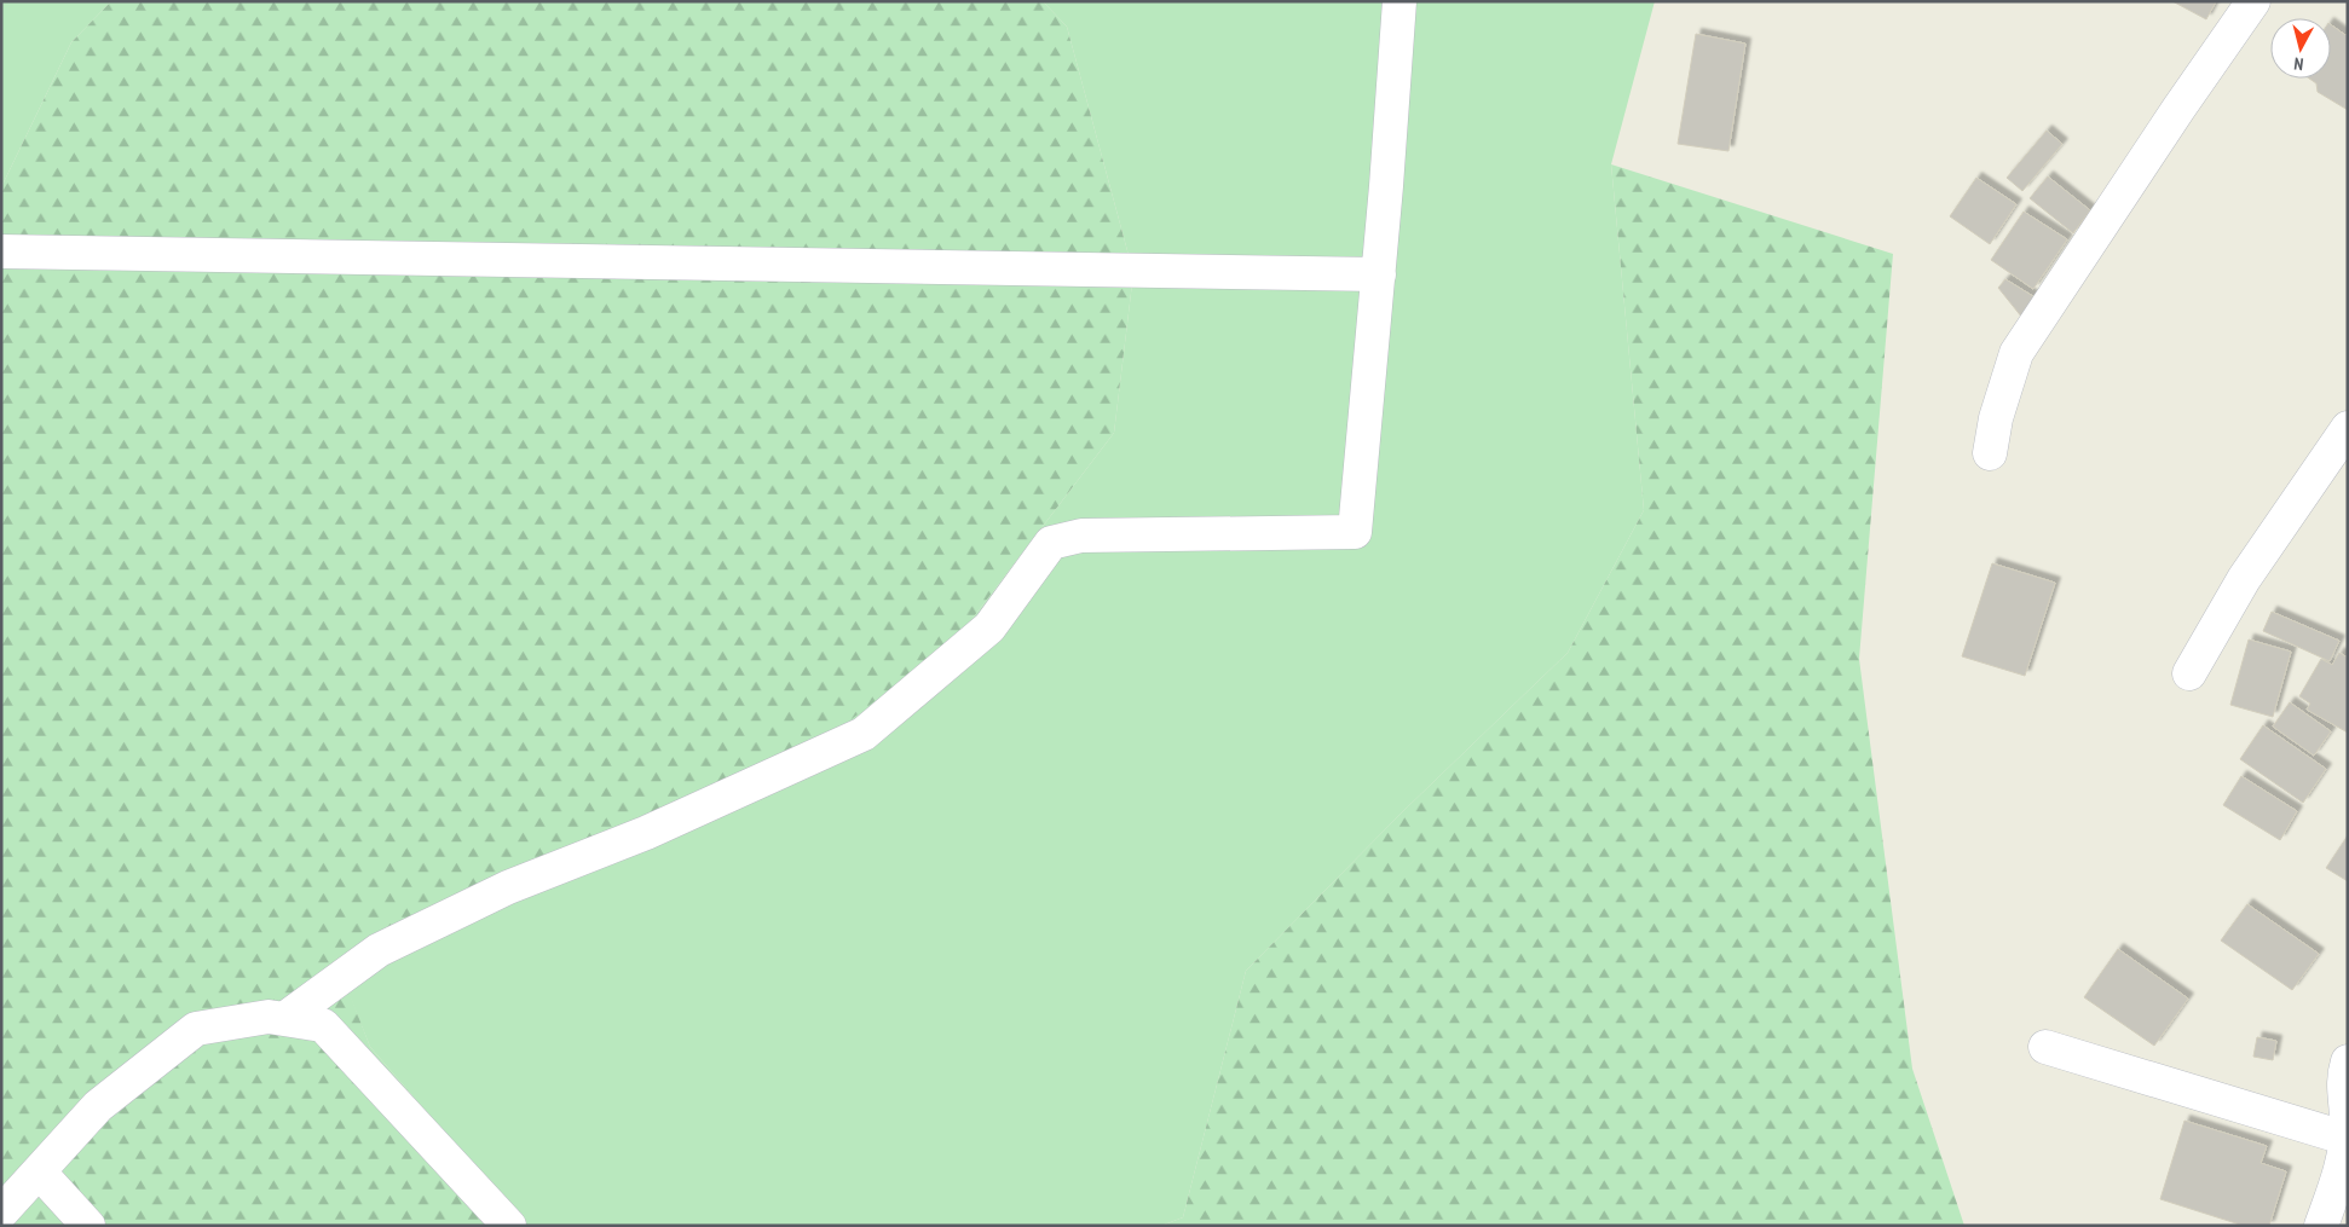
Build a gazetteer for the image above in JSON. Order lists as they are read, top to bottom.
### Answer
{
  "north": "bottom"
}
